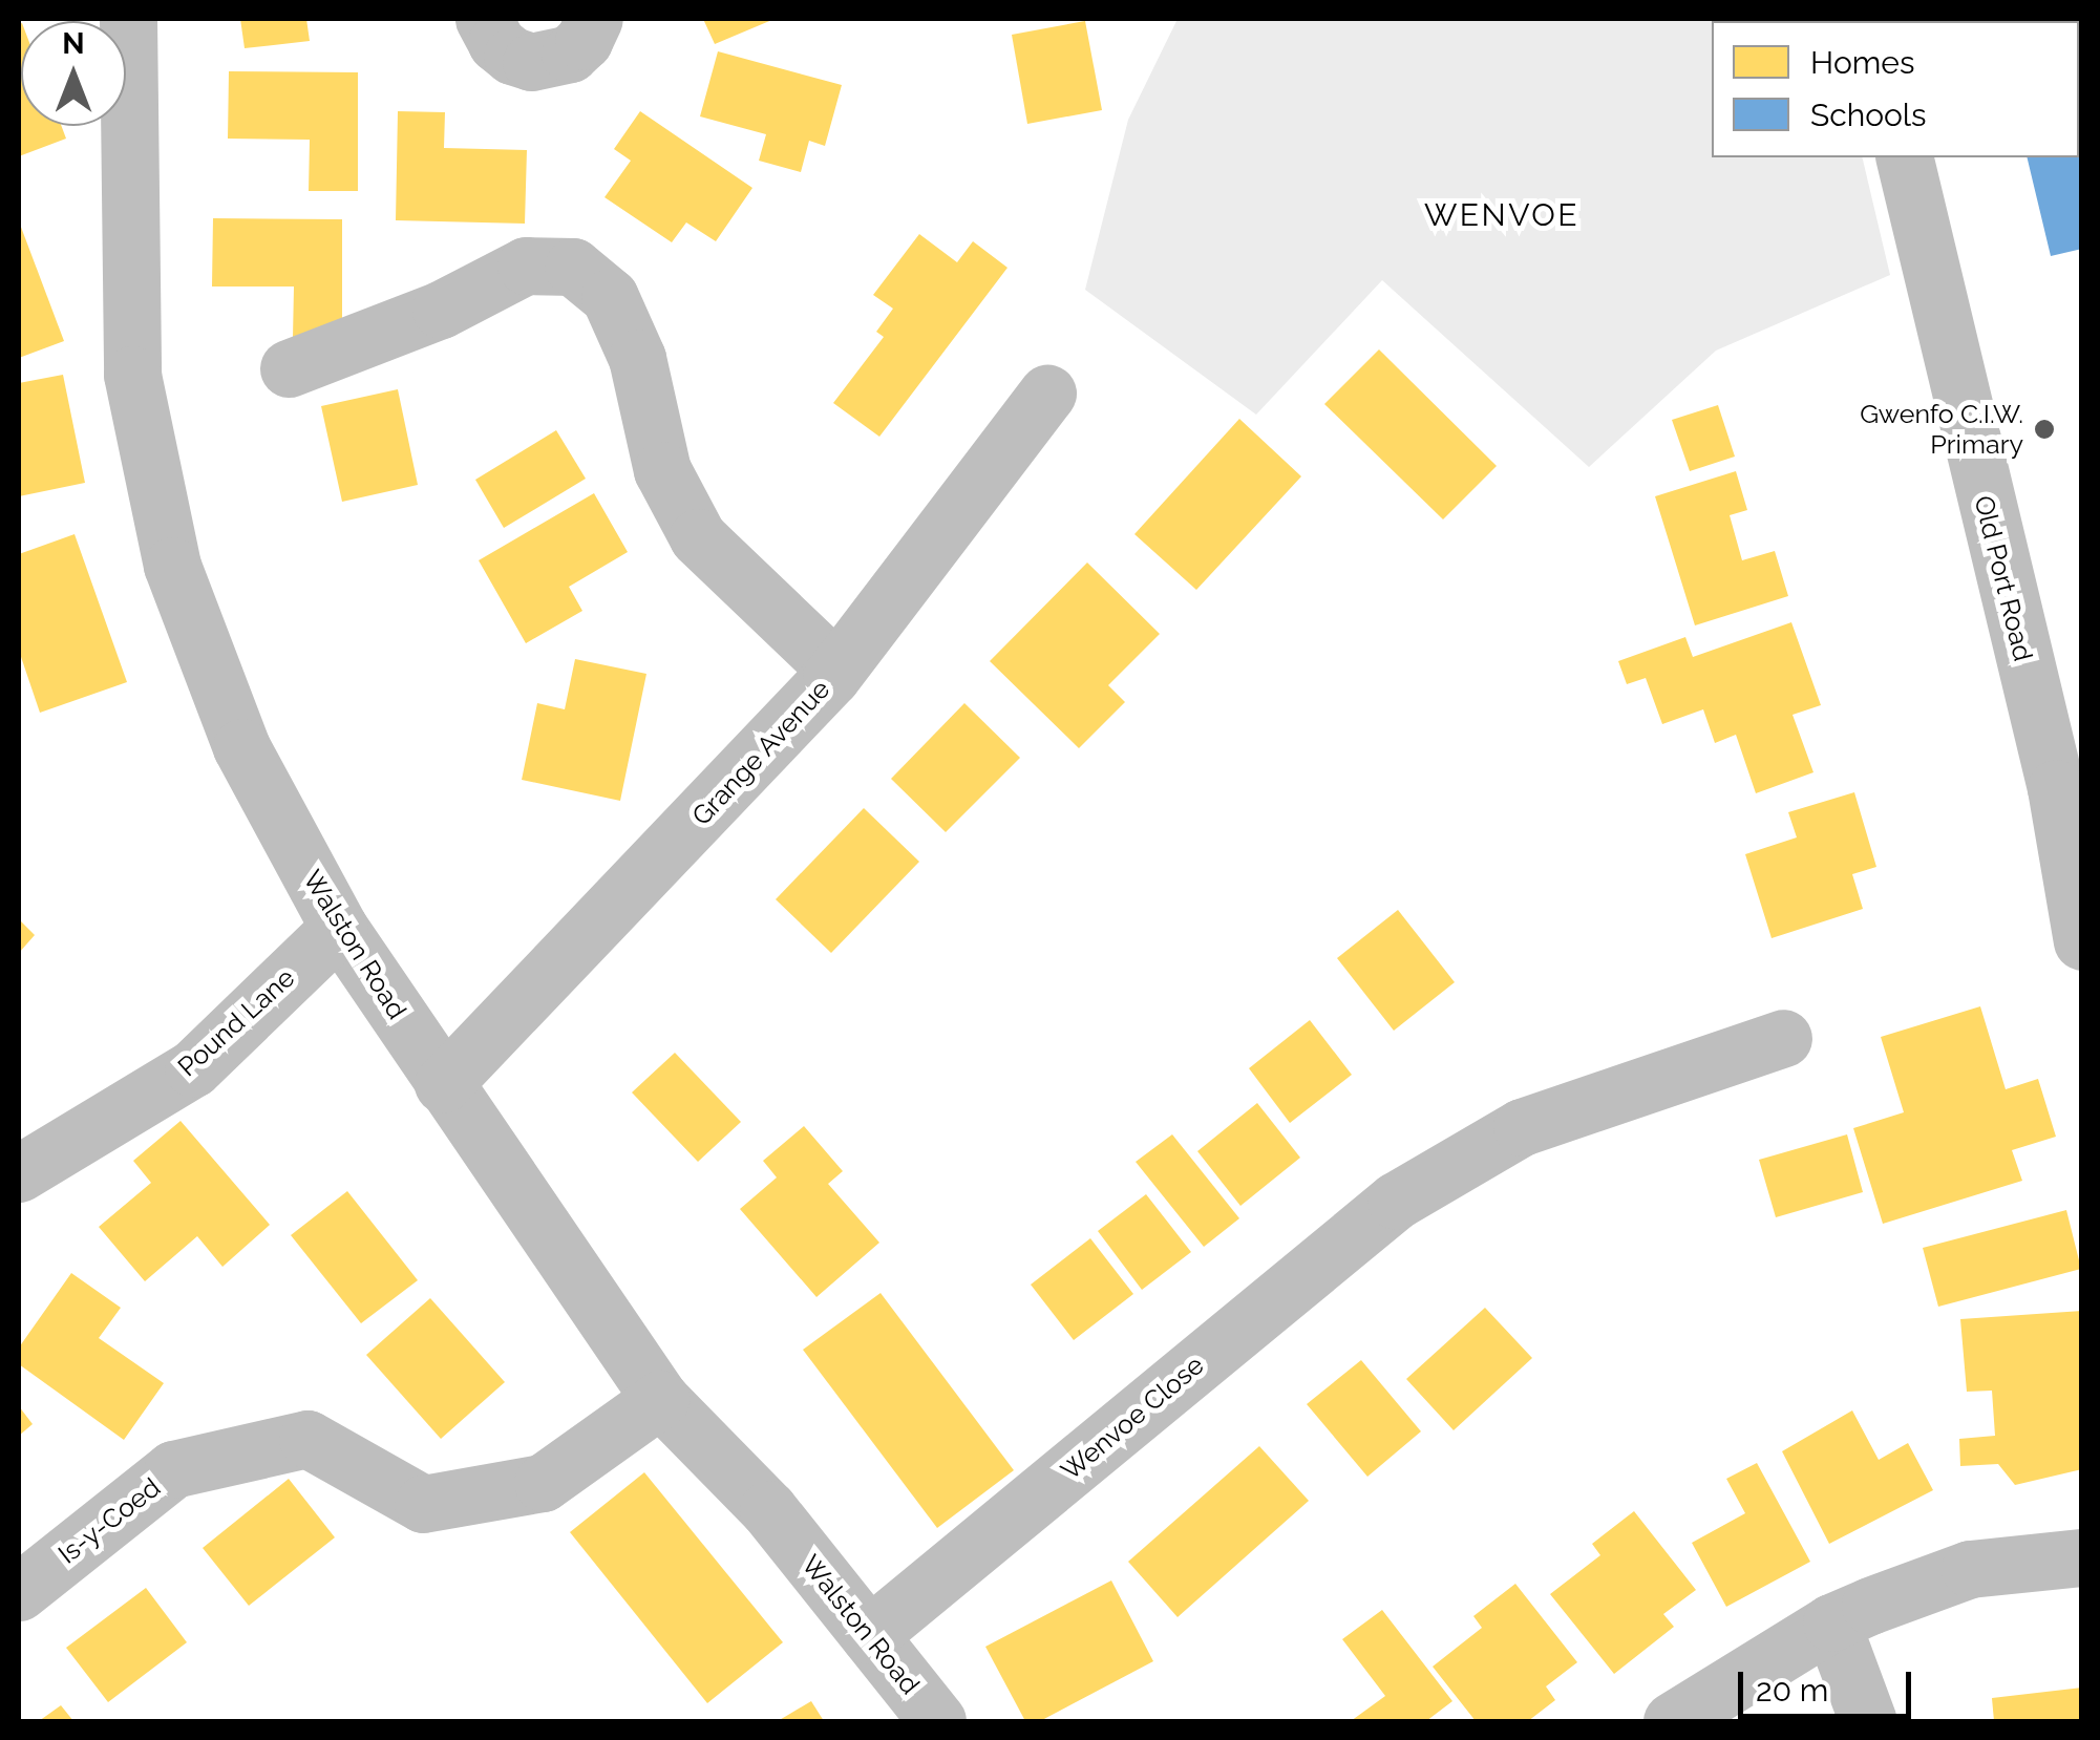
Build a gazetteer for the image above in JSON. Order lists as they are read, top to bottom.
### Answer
{
  "streets": {
    "street": [
      "Old Port Road",
      "Grange Avenue",
      "Walston Road",
      "Pound Lane",
      "Wenvoe Close",
      "Is-y-Coed"
    ]
  },
  "crossings": [
    ["Grange Avenue", "Walston Road"],
    ["Walston Road", "Pound Lane"],
    ["Walston Road", "Wenvoe Close"],
    ["Walston Road", "Is-y-Coed"]
  ],
  "districts": ["WENVOE"],
  "places": ["Gwenfo C.I.W. Primary"],
  "legend": ["Homes", "Schools"],
  "scale_bar": "20 m",
  "north": "top"
}
